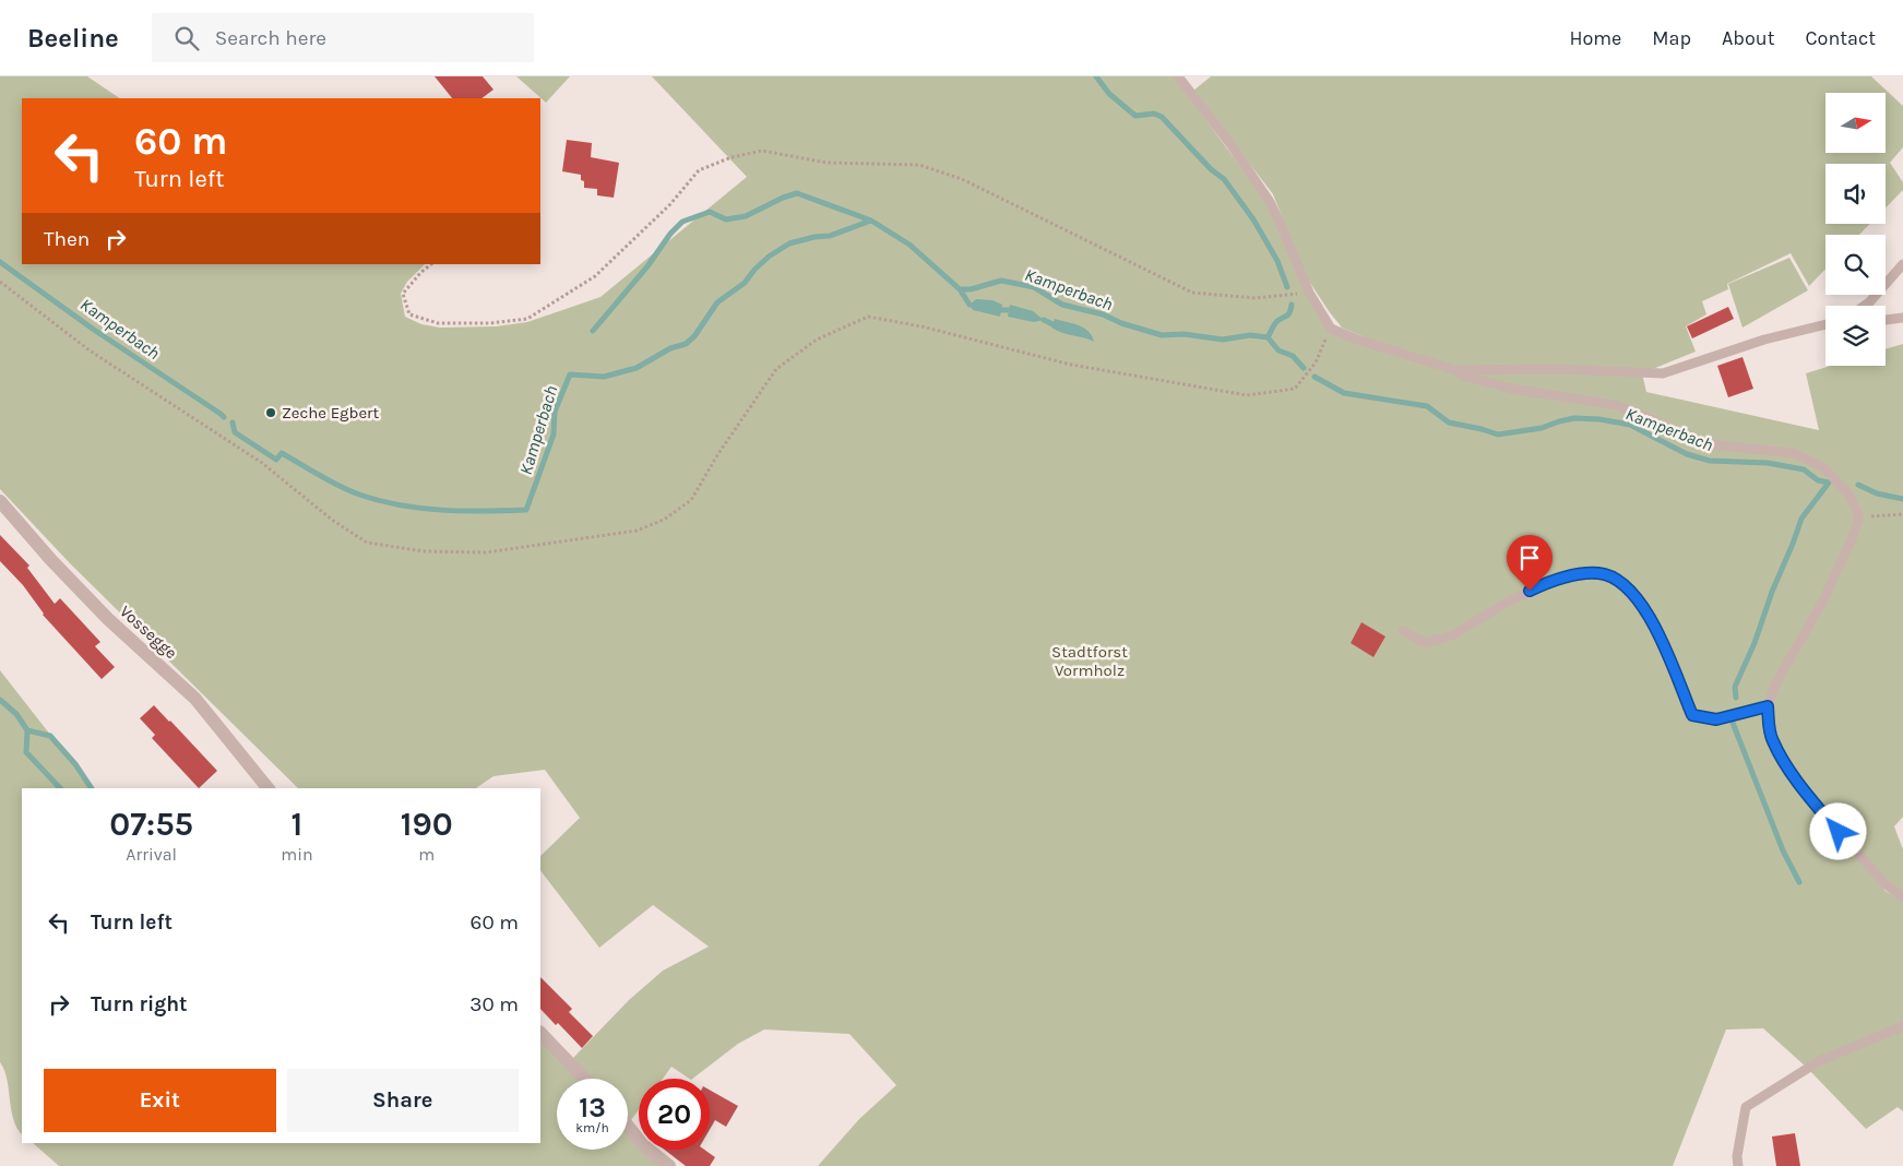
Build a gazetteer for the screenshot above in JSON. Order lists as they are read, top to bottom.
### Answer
{
  "streets": {
    "street": ["Vossegge"]
  },
  "water": ["Kamperbach"],
  "parks": ["Stadtforst Vormholz"],
  "places": ["Zeche Egbert"],
  "north": "right",
  "page": {
    "header": "Beeline",
    "search": "Search here",
    "nav": [
      "Home",
      "Map",
      "About",
      "Contact"
    ],
    "turn": ["60 m", "Turn left"],
    "then": "Then",
    "eta": [
      "07:55",
      "Arrival",
      "1",
      "min",
      "190",
      "m"
    ],
    "list": [
      {
        "name": "Turn left",
        "value": "60 m"
      },
      {
        "name": "Turn right",
        "value": "30 m"
      }
    ],
    "buttons": ["Exit", "Share"],
    "speed": "13 km/h",
    "limit": "20"
  }
}
